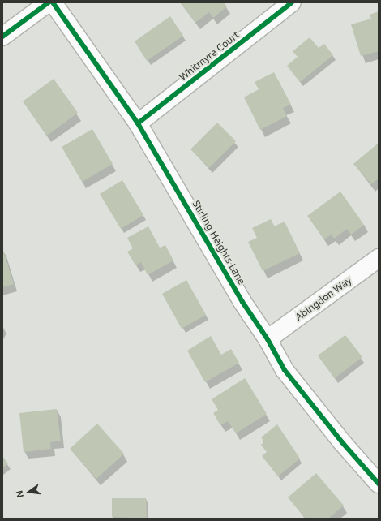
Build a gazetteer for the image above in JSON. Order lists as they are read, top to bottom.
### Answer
{
  "streets": {
    "street": ["Whitmyre Court", "Stirling Heights Lane", "Abingdon Way"]
  },
  "crossings": [
    ["Whitmyre Court", "Stirling Heights Lane"],
    ["Stirling Heights Lane", "Abingdon Way"]
  ],
  "north": "left"
}
